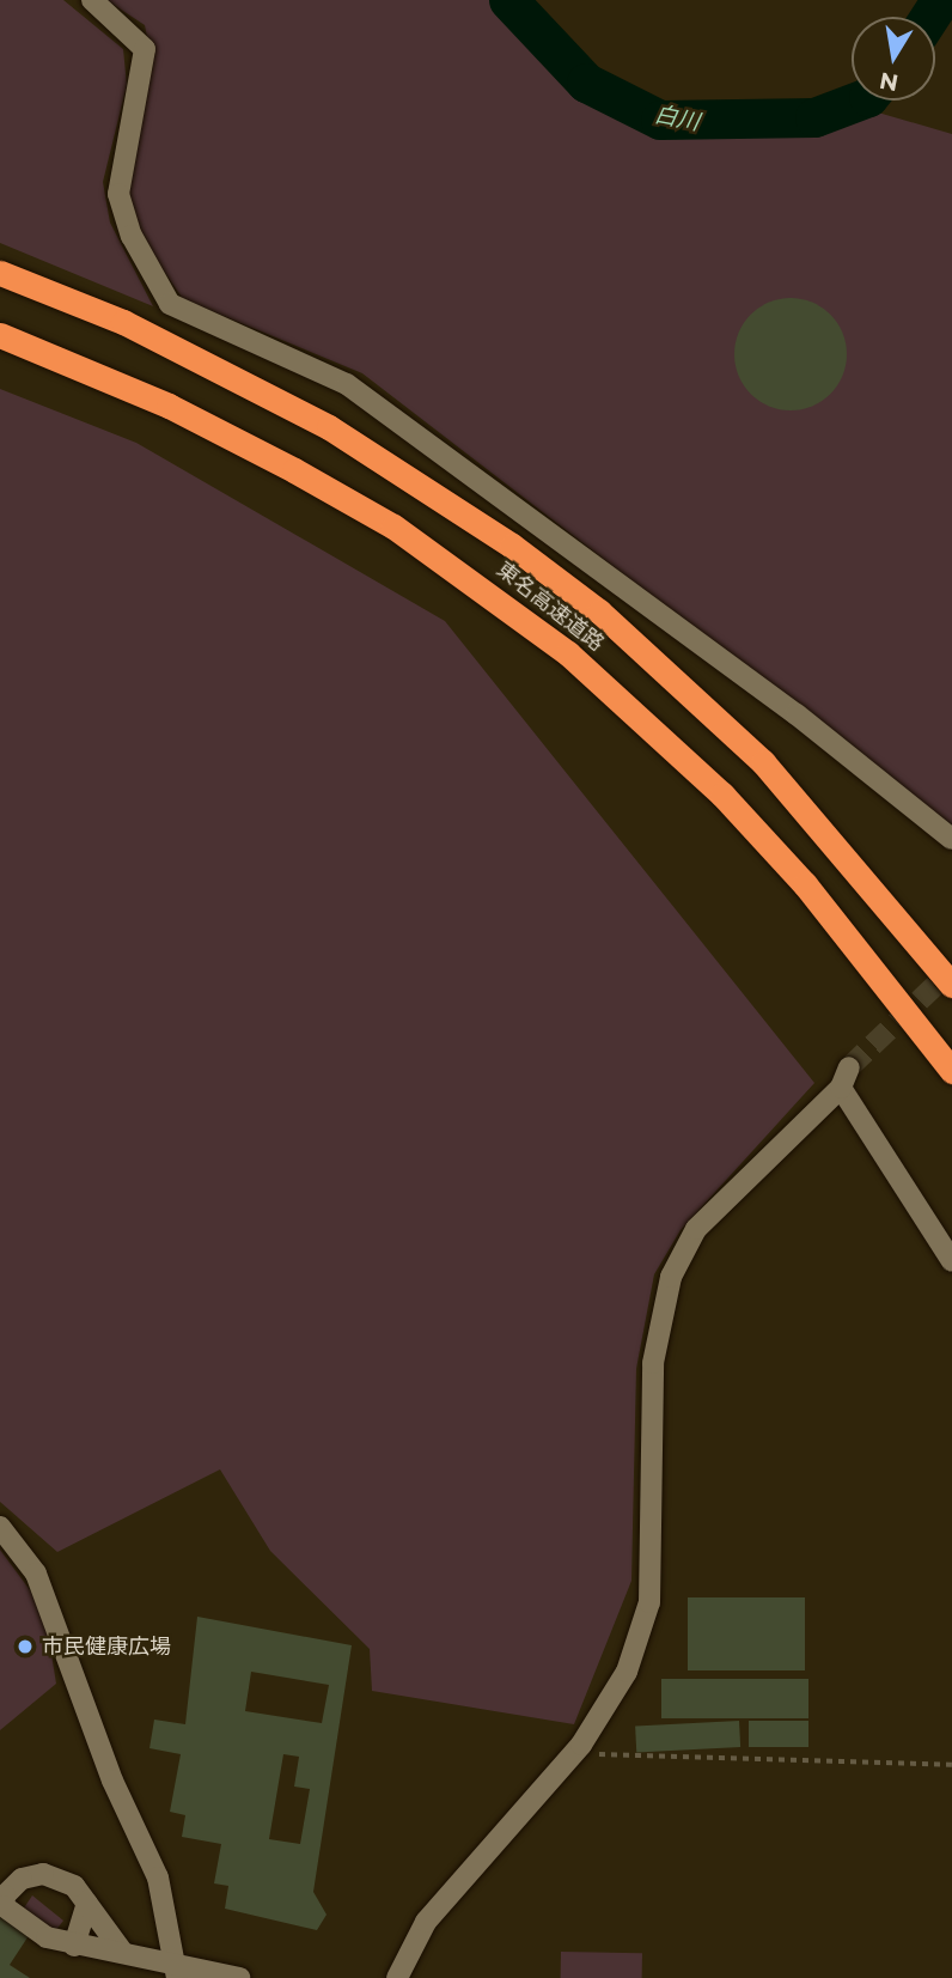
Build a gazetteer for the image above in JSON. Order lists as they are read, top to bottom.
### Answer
{
  "streets": {
    "highway": ["東名高速道路"]
  },
  "water": ["白川"],
  "places": ["市民健康広場"],
  "north": "bottom"
}
